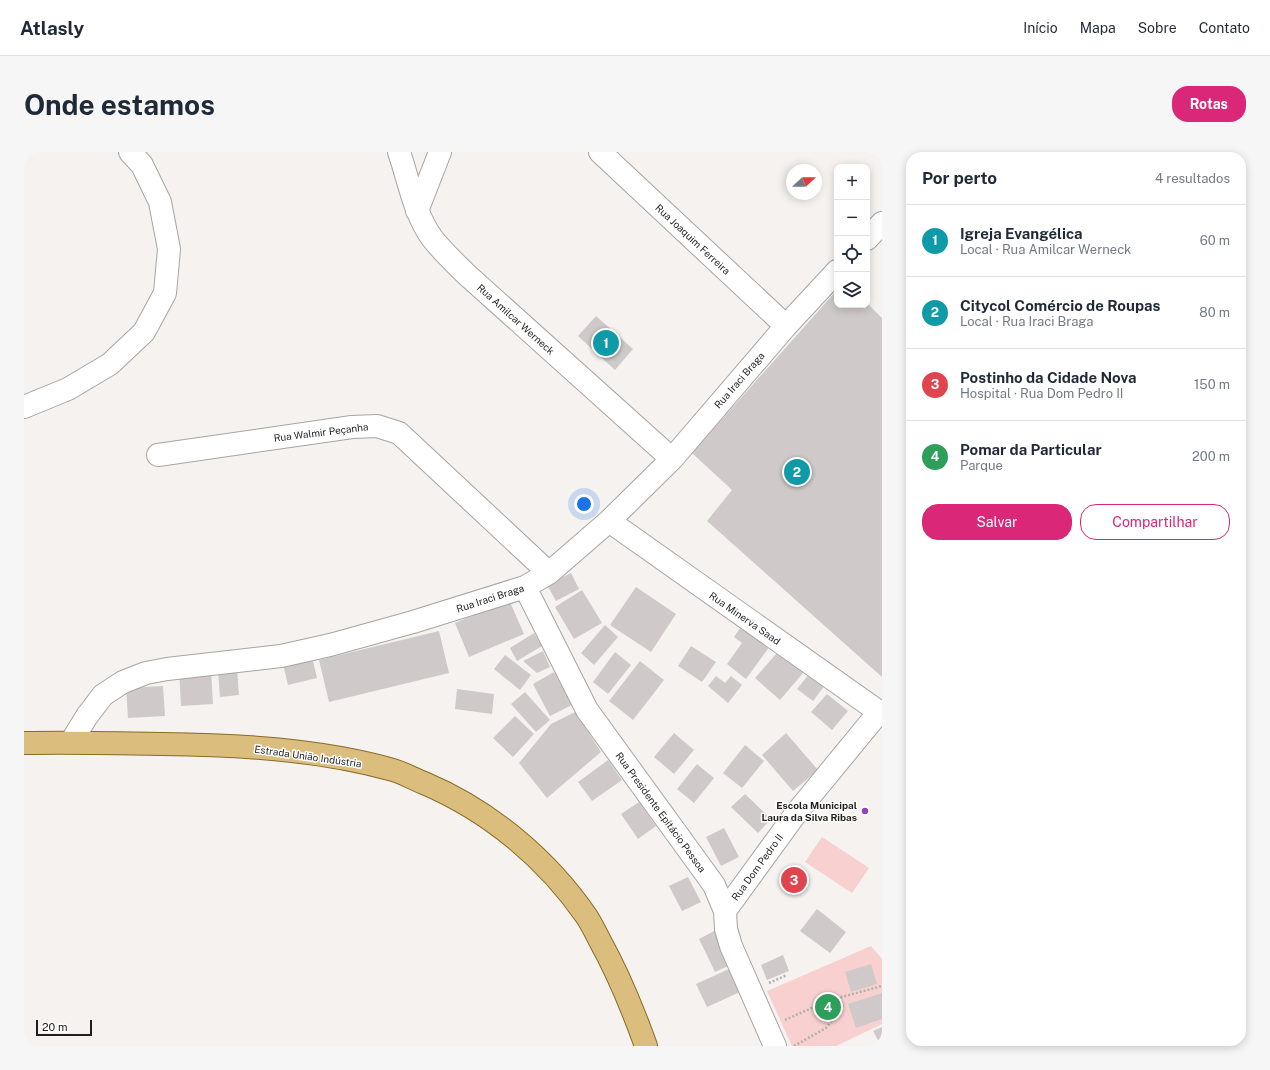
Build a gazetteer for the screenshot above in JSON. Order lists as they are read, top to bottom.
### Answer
{
  "streets": {
    "main road": ["Estrada União Indústria"],
    "street": [
      "Rua Joaquim Ferreira",
      "Rua Amilcar Werneck",
      "Rua Iraci Braga",
      "Rua Walmir Peçanha",
      "Rua Minerva Saad",
      "Rua Presidente Epitácio Pessoa",
      "Rua Dom Pedro II"
    ]
  },
  "crossings": [
    ["Rua Joaquim Ferreira", "Rua Iraci Braga"],
    ["Rua Amilcar Werneck", "Rua Iraci Braga"],
    ["Rua Iraci Braga", "Rua Walmir Peçanha"],
    ["Rua Iraci Braga", "Rua Minerva Saad"],
    ["Rua Iraci Braga", "Estrada União Indústria"],
    ["Rua Iraci Braga", "Rua Presidente Epitácio Pessoa"],
    ["Rua Minerva Saad", "Rua Dom Pedro II"],
    ["Rua Presidente Epitácio Pessoa", "Rua Dom Pedro II"]
  ],
  "places": ["Escola Municipal Laura da Silva Ribas"],
  "scale_bar": "20 m",
  "north": "right",
  "page": {
    "header": "Atlasly",
    "nav": [
      "Início",
      "Mapa",
      "Sobre",
      "Contato"
    ],
    "buttons": [
      "Rotas",
      ["Salvar", "Compartilhar"]
    ],
    "title": "Onde estamos",
    "heading": ["Por perto", "4 resultados"],
    "map_buttons": ["+", "−"],
    "list": [
      {
        "mark": "1",
        "name": "Igreja Evangélica",
        "note": "Local · Rua Amilcar Werneck",
        "value": "60 m"
      },
      {
        "mark": "2",
        "name": "Citycol Comércio de Roupas",
        "note": "Local · Rua Iraci Braga",
        "value": "80 m"
      },
      {
        "mark": "3",
        "name": "Postinho da Cidade Nova",
        "note": "Hospital · Rua Dom Pedro II",
        "value": "150 m"
      },
      {
        "mark": "4",
        "name": "Pomar da Particular",
        "note": "Parque",
        "value": "200 m"
      }
    ],
    "pins": [
      "1",
      "2",
      "3",
      "4"
    ],
    "scale": "20 m"
  }
}
